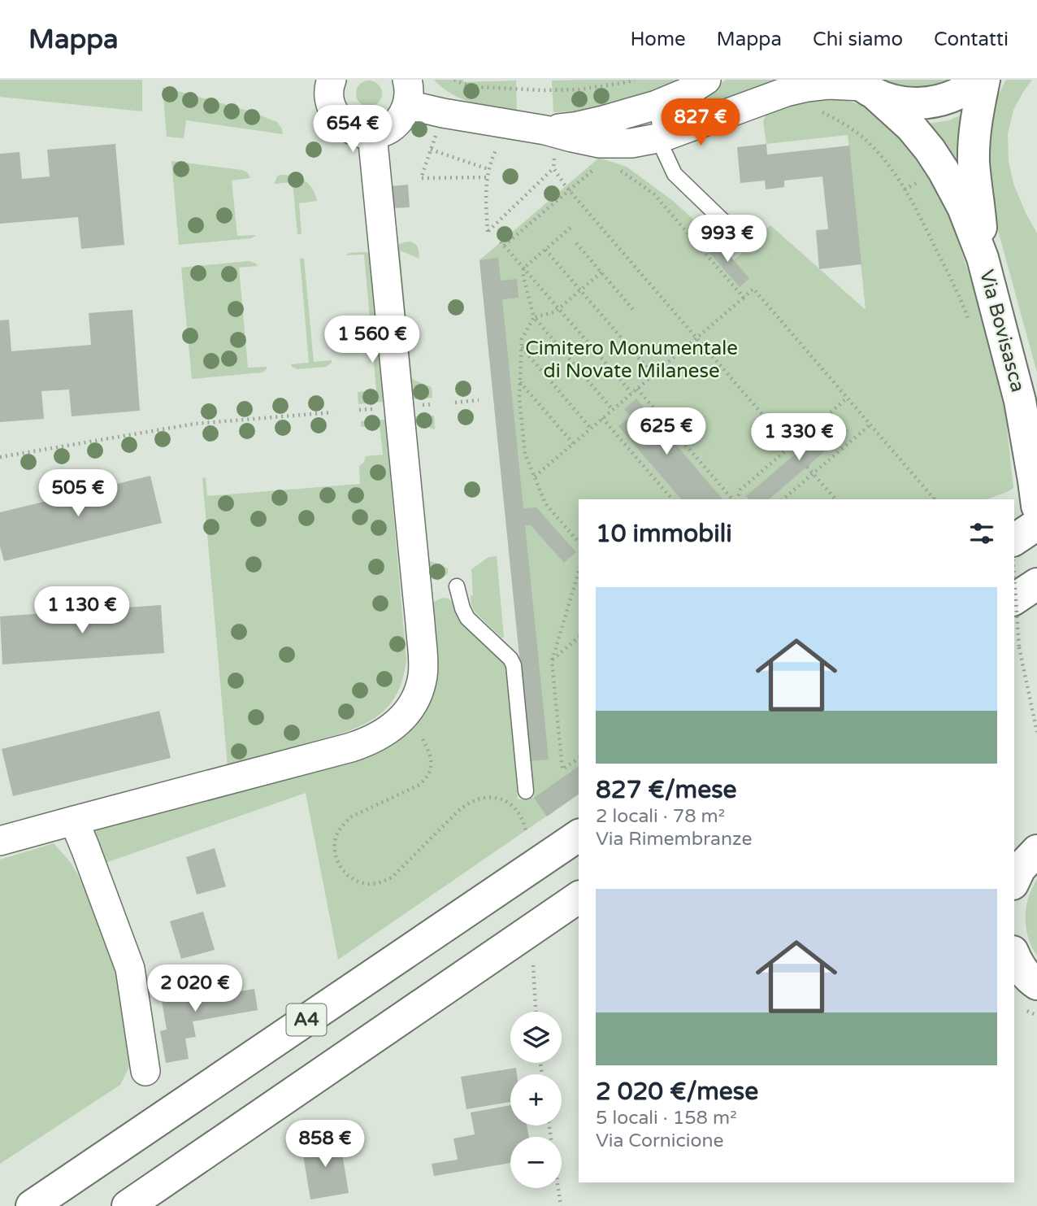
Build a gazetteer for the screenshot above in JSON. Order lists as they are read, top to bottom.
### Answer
{
  "streets": {
    "main road": ["Via Bovisasca", "A4"]
  },
  "parks": ["Cimitero Monumentale di Novate Milanese"],
  "page": {
    "header": "Mappa",
    "nav": [
      "Home",
      "Mappa",
      "Chi siamo",
      "Contatti"
    ],
    "price": [
      "827 €",
      "654 €",
      "993 €",
      "1 560 €",
      "625 €",
      "1 330 €",
      "505 €",
      "1 130 €",
      "2 020 €",
      "858 €"
    ],
    "heading": "10 immobili",
    "list": [
      {
        "name": "827 €/mese",
        "note": "2 locali · 78 m² · Via Rimembranze"
      },
      {
        "name": "2 020 €/mese",
        "note": "5 locali · 158 m² · Via Cornicione"
      }
    ],
    "map_buttons": ["+", "−"]
  }
}
